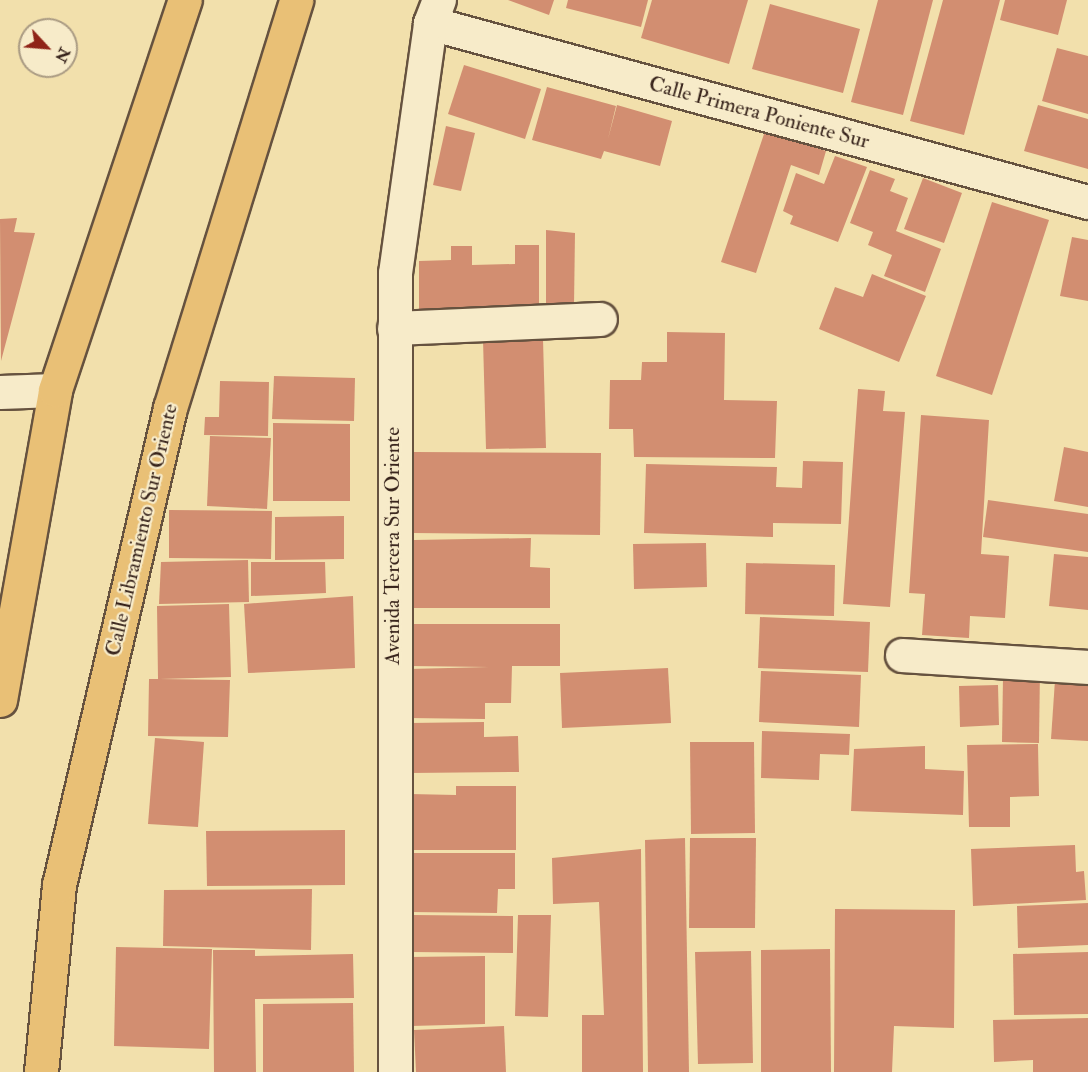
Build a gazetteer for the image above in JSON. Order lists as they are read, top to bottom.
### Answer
{
  "streets": {
    "main road": ["Calle Libramiento Sur Oriente"],
    "street": ["Calle Primera Poniente Sur", "Avenida Tercera Sur Oriente"]
  },
  "crossings": [
    ["Calle Primera Poniente Sur", "Avenida Tercera Sur Oriente"]
  ],
  "north": "bottom right"
}
